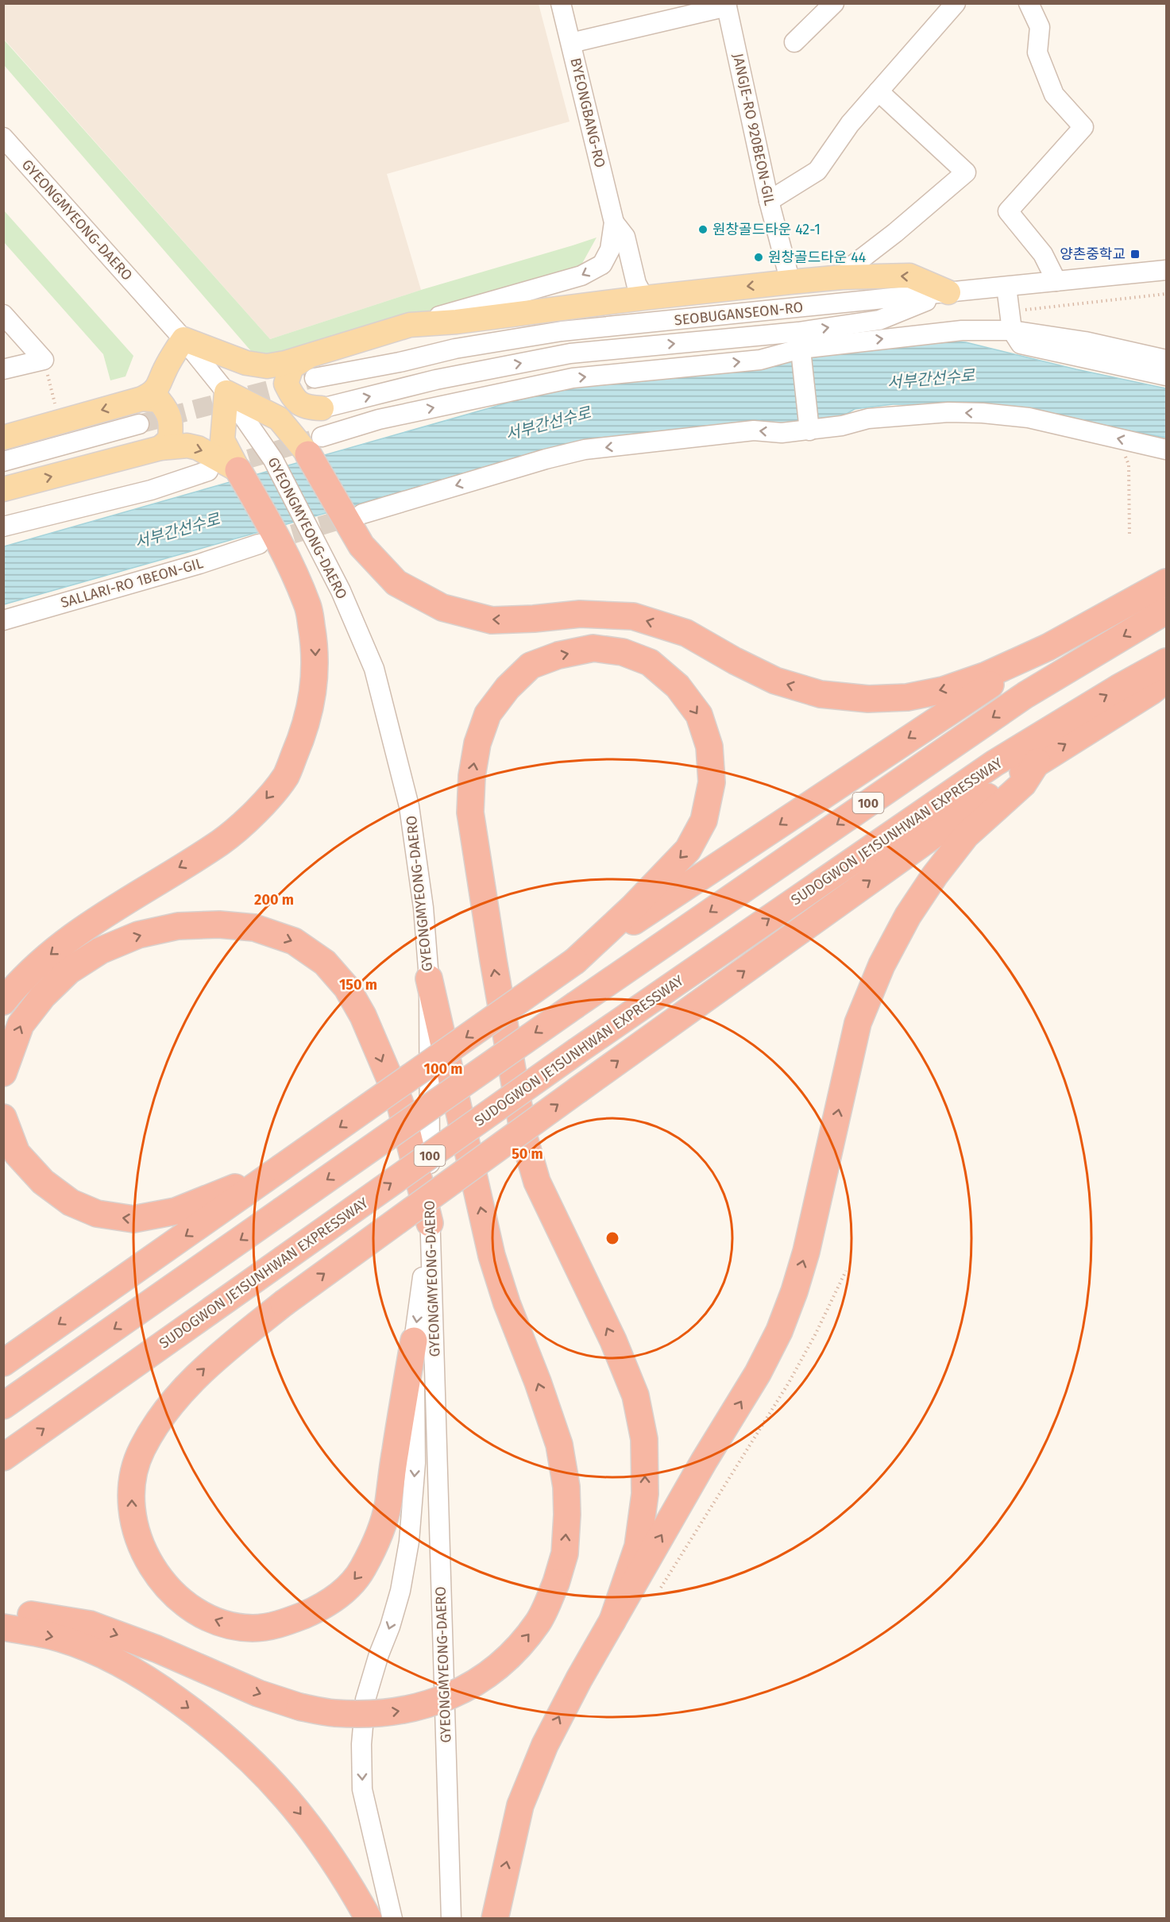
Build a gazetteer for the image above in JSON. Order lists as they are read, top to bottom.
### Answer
{
  "streets": {
    "highway": ["100", "SUDOGWON JE1SUNHWAN EXPRESSWAY"],
    "street": [
      "BYEONGBANG-RO",
      "JANGJE-RO 920BEON-GIL",
      "GYEONGMYEONG-DAERO",
      "SEOBUGANSEON-RO",
      "SALLARI-RO 1BEON-GIL"
    ]
  },
  "water": ["서부간선수로"],
  "places": {
    "other": ["원창골드타운 42-1", "원창골드타운 44"],
    "transit": ["양촌중학교"]
  },
  "rings": [
    "200 m",
    "150 m",
    "100 m",
    "50 m"
  ]
}
